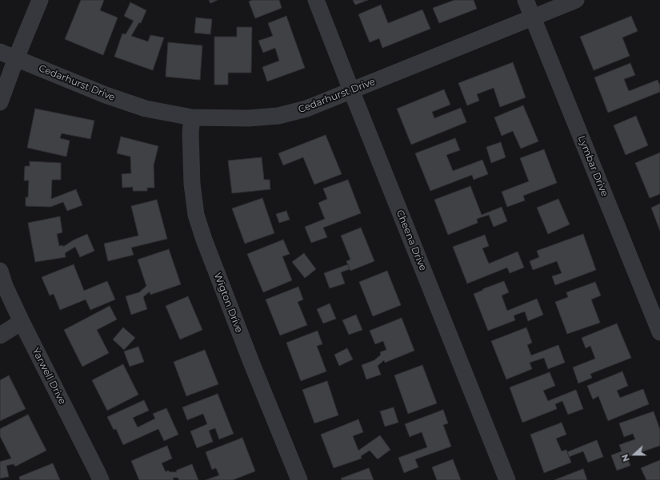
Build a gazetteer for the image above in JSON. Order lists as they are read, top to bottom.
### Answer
{
  "streets": {
    "street": [
      "Cedarhurst Drive",
      "Lymbar Drive",
      "Cheena Drive",
      "Wigton Drive",
      "Yarwell Drive"
    ]
  },
  "crossings": [
    ["Cedarhurst Drive", "Lymbar Drive"],
    ["Cedarhurst Drive", "Cheena Drive"],
    ["Cedarhurst Drive", "Wigton Drive"]
  ],
  "north": "left"
}
